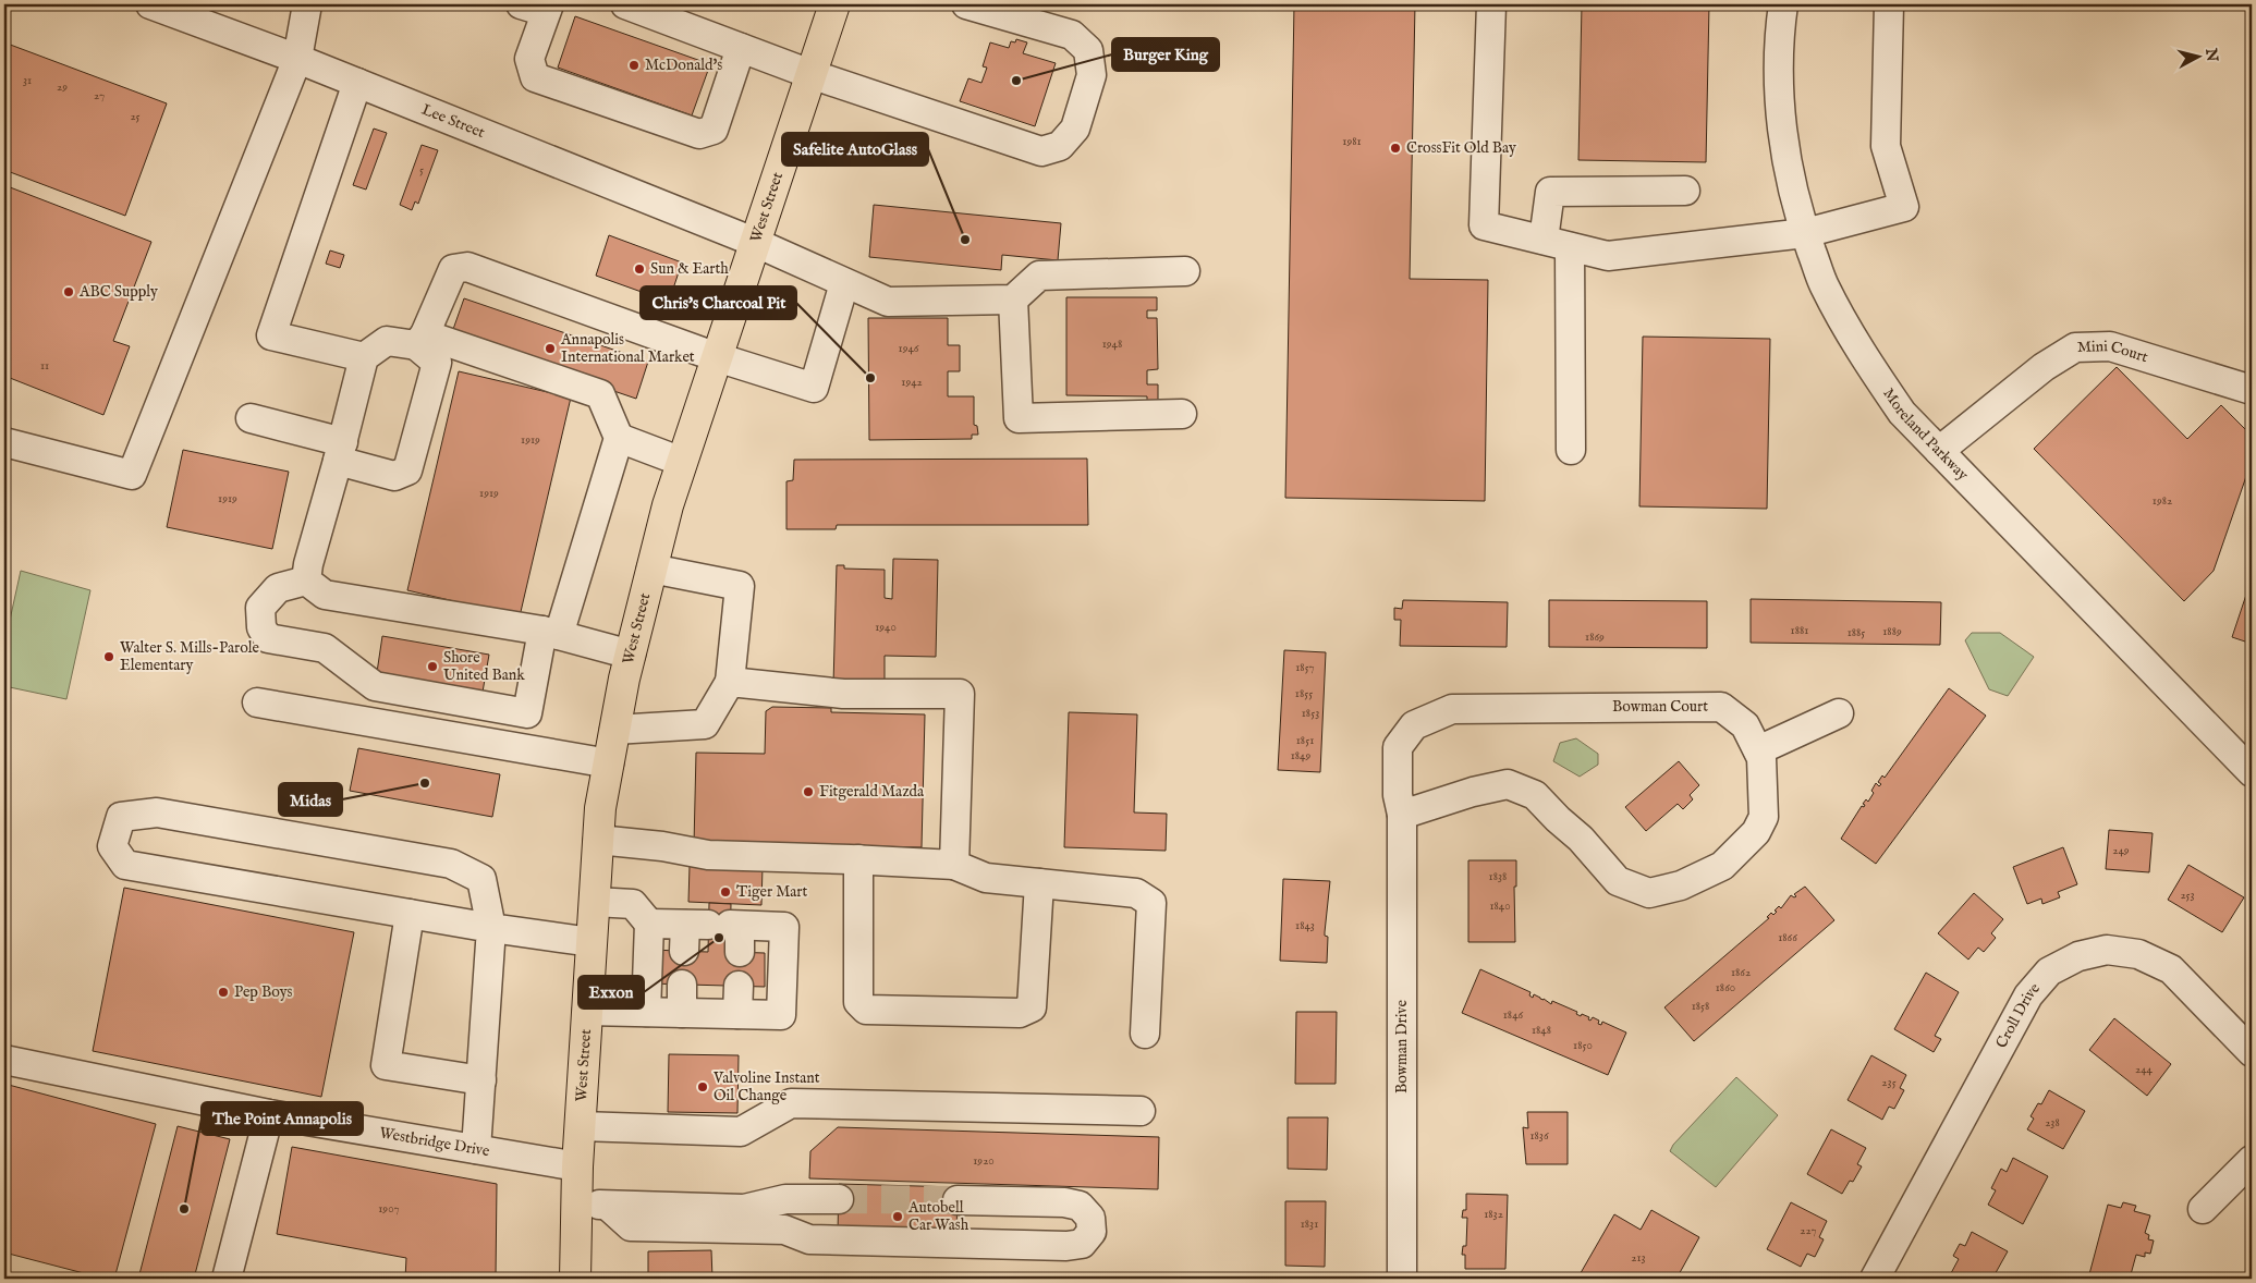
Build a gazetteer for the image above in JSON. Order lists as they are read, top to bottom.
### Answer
{
  "streets": {
    "main road": ["West Street"],
    "street": [
      "Lee Street",
      "Mini Court",
      "Moreland Parkway",
      "Bowman Court",
      "Croll Drive",
      "Bowman Drive",
      "Westbridge Drive"
    ]
  },
  "crossings": [
    ["Lee Street", "West Street"],
    ["West Street", "Westbridge Drive"],
    ["Mini Court", "Moreland Parkway"],
    ["Bowman Court", "Bowman Drive"]
  ],
  "places": [
    "McDonald's",
    "Burger King",
    "CrossFit Old Bay",
    "Safelite AutoGlass",
    "Sun & Earth",
    "ABC Supply",
    "Annapolis International Market",
    "Chris's Charcoal Pit",
    "Walter S. Mills-Parole Elementary",
    "Shore United Bank",
    "Midas",
    "Fitgerald Mazda",
    "Tiger Mart",
    "Exxon",
    "Pep Boys",
    "Valvoline Instant Oil Change",
    "The Point Annapolis",
    "Autobell Car Wash"
  ],
  "house_numbers": [
    "31",
    "29",
    "27",
    "25",
    "1981",
    "5",
    "1948",
    "1946",
    "11",
    "1942",
    "1919",
    "1919",
    "1919",
    "1982",
    "1940",
    "1881",
    "1889",
    "1885",
    "1869",
    "1857",
    "1855",
    "1853",
    "1851",
    "1849",
    "249",
    "1838",
    "253",
    "1840",
    "1843",
    "1866",
    "1862",
    "1860",
    "1858",
    "1846",
    "1848",
    "1850",
    "244",
    "235",
    "238",
    "1836",
    "1920",
    "1907",
    "1832",
    "1831",
    "227",
    "213"
  ],
  "north": "right"
}
